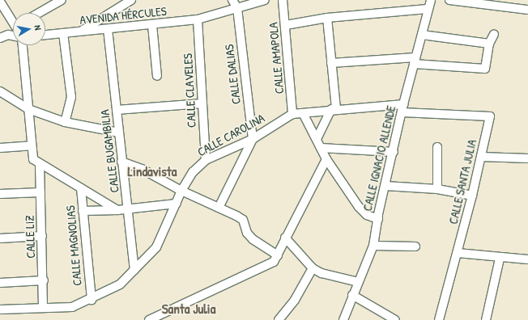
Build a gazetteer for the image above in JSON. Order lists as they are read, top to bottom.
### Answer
{
  "streets": {
    "street": [
      "AVENIDA HÉRCULES",
      "CALLE AMAPOLA",
      "CALLE DALIAS",
      "CALLE CLAVELES",
      "CALLE CAROLINA",
      "CALLE BUGAMBILIA",
      "CALLE IGNACIO ALLENDE",
      "CALLE SANTA JULIA",
      "CALLE LIZ",
      "CALLE MAGNOLIAS"
    ]
  },
  "crossings": [
    ["AVENIDA HÉRCULES", "CALLE DALIAS"],
    ["AVENIDA HÉRCULES", "CALLE CLAVELES"],
    ["AVENIDA HÉRCULES", "CALLE BUGAMBILIA"],
    ["CALLE AMAPOLA", "CALLE CAROLINA"],
    ["CALLE DALIAS", "CALLE CAROLINA"],
    ["CALLE CLAVELES", "CALLE CAROLINA"],
    ["CALLE CAROLINA", "CALLE BUGAMBILIA"],
    ["CALLE CAROLINA", "CALLE IGNACIO ALLENDE"],
    ["CALLE CAROLINA", "CALLE LIZ"],
    ["CALLE CAROLINA", "CALLE MAGNOLIAS"],
    ["CALLE IGNACIO ALLENDE", "CALLE SANTA JULIA"]
  ],
  "districts": ["Lindavista", "Santa Julia"],
  "north": "right"
}
